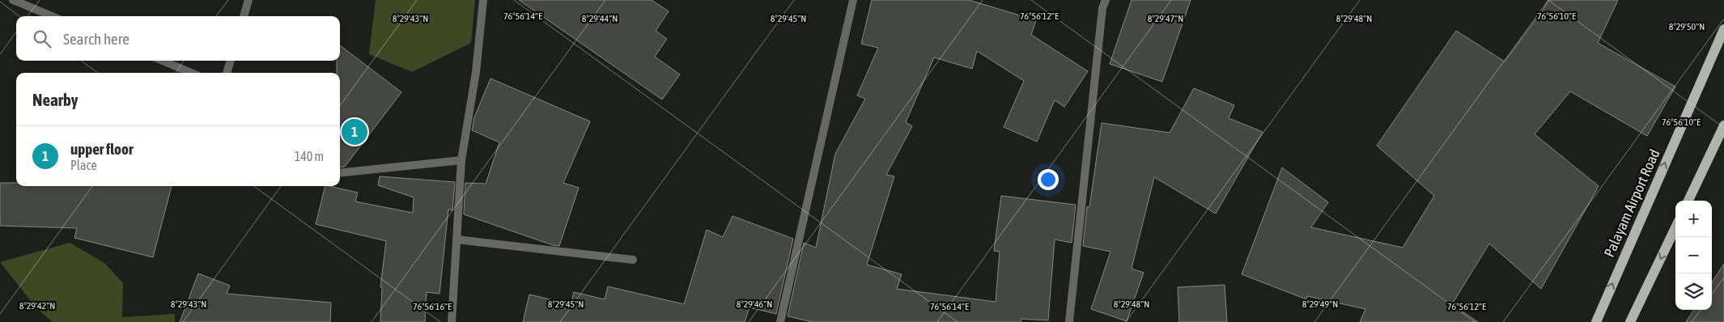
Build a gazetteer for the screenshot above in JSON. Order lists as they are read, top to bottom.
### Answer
{
  "streets": {
    "main road": ["Palayam Airport Road"]
  },
  "page": {
    "search": "Search here",
    "heading": "Nearby",
    "pins": "1",
    "list": [
      {
        "mark": "1",
        "name": "upper floor",
        "note": "Place",
        "value": "140 m"
      }
    ],
    "map_buttons": ["+", "−"]
  },
  "coordinates": [
    "76°56'14\"E",
    "76°56'12\"E",
    "76°56'10\"E",
    "8°29'47\"N",
    "8°29'48\"N",
    "8°29'43\"N",
    "8°29'44\"N",
    "8°29'45\"N",
    "8°29'50\"N",
    "8°29'46\"N",
    "8°29'49\"N",
    "8°29'42\"N",
    "76°56'16\"E"
  ]
}
